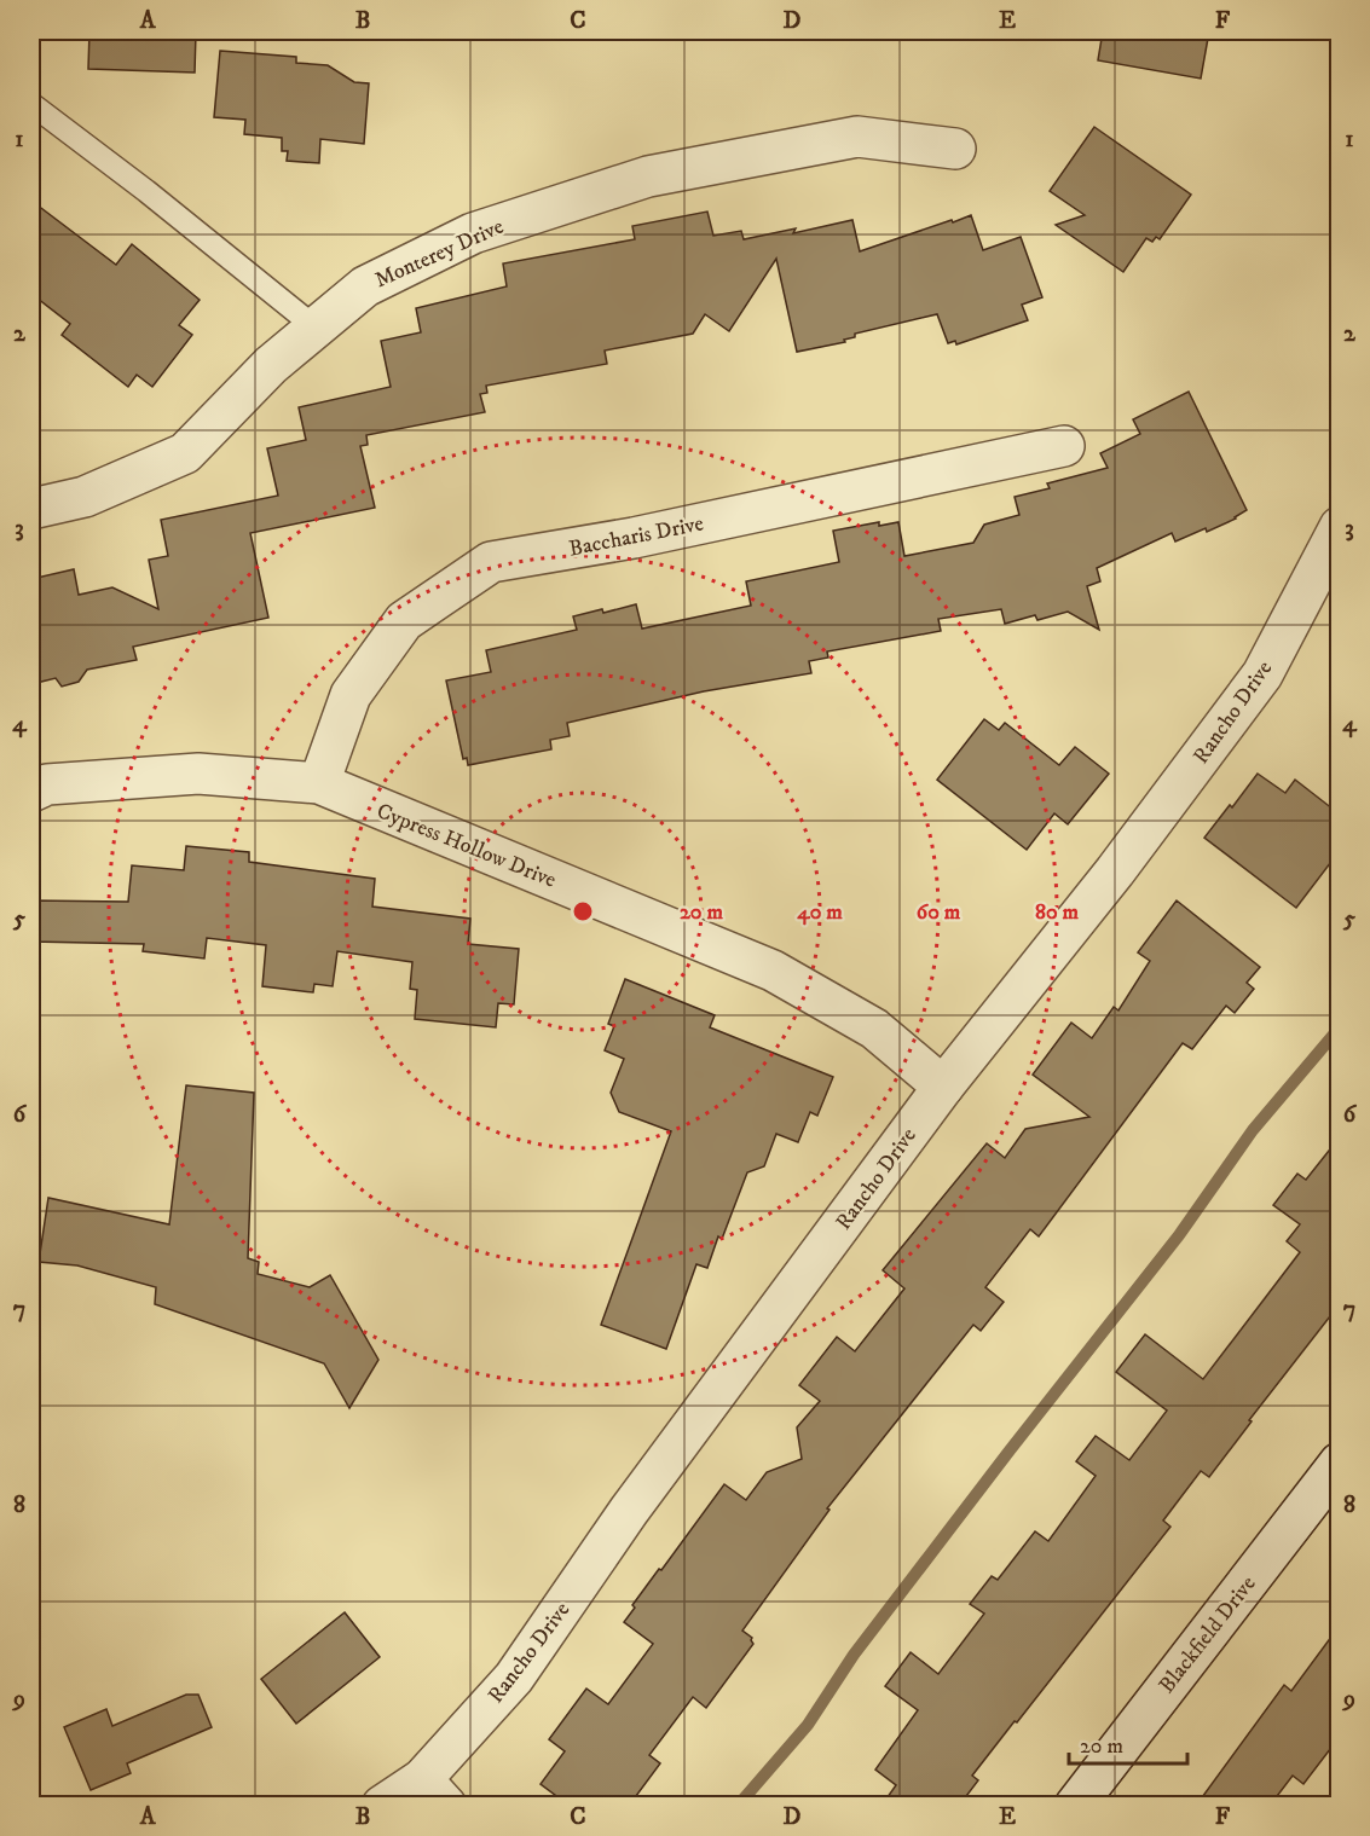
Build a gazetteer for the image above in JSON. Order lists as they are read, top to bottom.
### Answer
{
  "streets": {
    "street": [
      "Monterey Drive",
      "Baccharis Drive",
      "Rancho Drive",
      "Cypress Hollow Drive",
      "Blackfield Drive"
    ]
  },
  "crossings": [
    ["Baccharis Drive", "Cypress Hollow Drive"],
    ["Rancho Drive", "Cypress Hollow Drive"]
  ],
  "scale_bar": "20 m",
  "grid": {
    "columns": [
      "A",
      "B",
      "C",
      "D",
      "E",
      "F"
    ],
    "rows": [
      "1",
      "2",
      "3",
      "4",
      "5",
      "6",
      "7",
      "8",
      "9"
    ]
  },
  "rings": [
    "20 m",
    "40 m",
    "60 m",
    "80 m"
  ]
}
